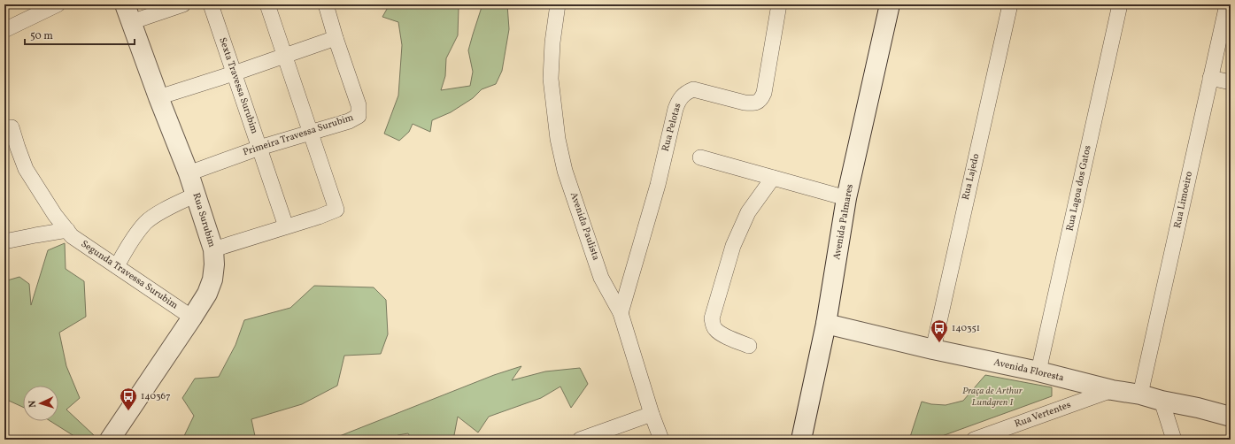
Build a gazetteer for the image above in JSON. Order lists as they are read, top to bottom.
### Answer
{
  "streets": {
    "street": [
      "Sexta Travessa Surubim",
      "Rua Pelotas",
      "Primeira Travessa Surubim",
      "Rua Lajedo",
      "Rua Lagoa dos Gatos",
      "Rua Limoeiro",
      "Rua Surubim",
      "Avenida Palmares",
      "Avenida Paulista",
      "Segunda Travessa Surubim",
      "Avenida Floresta",
      "Rua Vertentes"
    ]
  },
  "crossings": [
    ["Sexta Travessa Surubim", "Primeira Travessa Surubim"],
    ["Rua Pelotas", "Avenida Paulista"],
    ["Primeira Travessa Surubim", "Rua Surubim"],
    ["Rua Lajedo", "Avenida Floresta"],
    ["Rua Lagoa dos Gatos", "Avenida Floresta"],
    ["Rua Limoeiro", "Avenida Floresta"],
    ["Rua Surubim", "Segunda Travessa Surubim"],
    ["Avenida Palmares", "Avenida Floresta"],
    ["Avenida Floresta", "Rua Vertentes"]
  ],
  "parks": ["Praça de Arthur Lundgren I"],
  "places": {
    "bus stop": ["140351", "140367"]
  },
  "scale_bar": "50 m",
  "north": "left"
}
